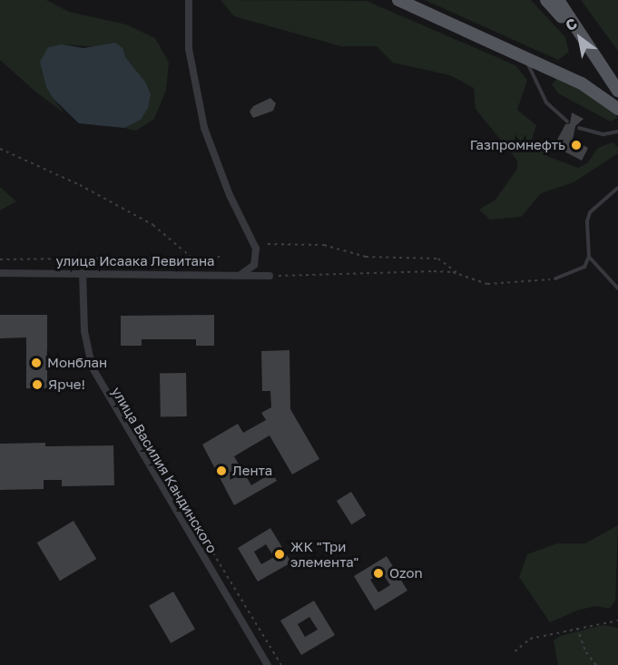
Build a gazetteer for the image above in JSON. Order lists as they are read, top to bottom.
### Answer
{
  "streets": {
    "street": ["улица Исаака Левитана", "улица Василия Кандинского"]
  },
  "crossings": [
    ["улица Исаака Левитана", "улица Василия Кандинского"]
  ],
  "places": [
    "Газпромнефть",
    "Монблан",
    "Ярче!",
    "Лента",
    "ЖК \"Три элемента\"",
    "Ozon"
  ],
  "north": "top left"
}
